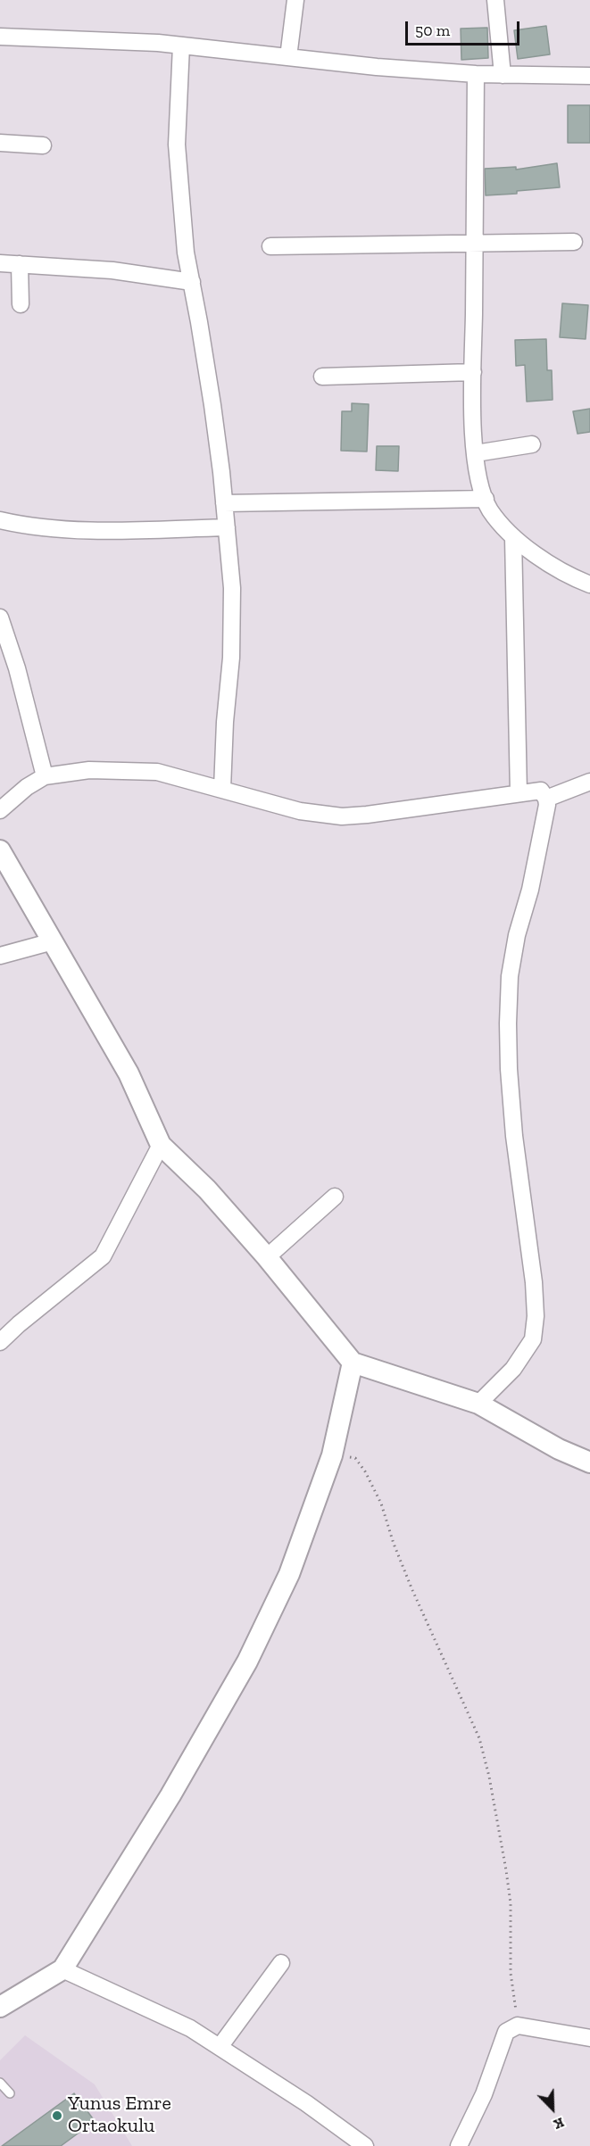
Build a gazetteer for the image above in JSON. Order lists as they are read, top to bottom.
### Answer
{
  "places": ["Yunus Emre Ortaokulu"],
  "scale_bar": "50 m",
  "north": "bottom right"
}
